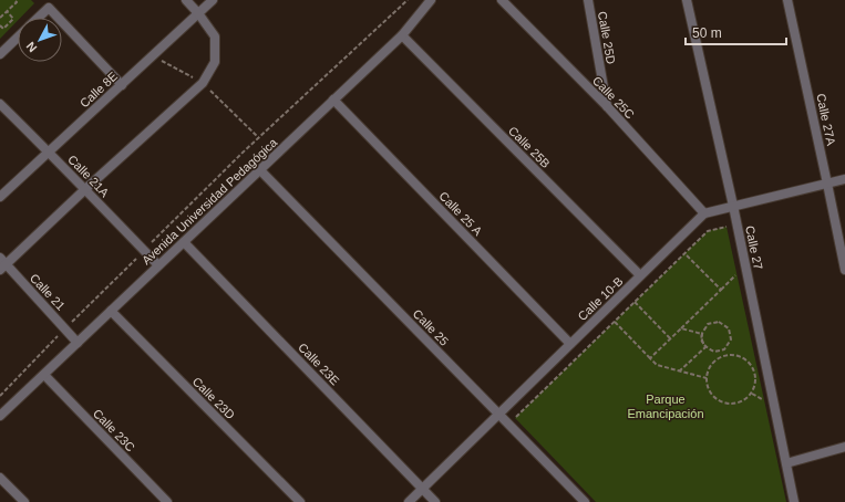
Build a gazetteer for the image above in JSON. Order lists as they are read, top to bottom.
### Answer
{
  "streets": {
    "street": [
      "Calle 25D",
      "Calle 8E",
      "Calle 25C",
      "Calle 27A",
      "Calle 25B",
      "Calle 21A",
      "Avenida Universidad Pedagógica",
      "Calle 25 A",
      "Calle 27",
      "Calle 21",
      "Calle 10-B",
      "Calle 25",
      "Calle 23E",
      "Calle 23D",
      "Calle 23C"
    ]
  },
  "crossings": [
    ["Calle 25D", "Calle 25C"],
    ["Calle 8E", "Calle 21A"],
    ["Calle 25C", "Calle 10-B"],
    ["Calle 27A", "Calle 10-B"],
    ["Calle 25B", "Avenida Universidad Pedagógica"],
    ["Calle 25B", "Calle 10-B"],
    ["Calle 21A", "Avenida Universidad Pedagógica"],
    ["Avenida Universidad Pedagógica", "Calle 25 A"],
    ["Avenida Universidad Pedagógica", "Calle 21"],
    ["Avenida Universidad Pedagógica", "Calle 25"],
    ["Avenida Universidad Pedagógica", "Calle 23E"],
    ["Avenida Universidad Pedagógica", "Calle 23D"],
    ["Avenida Universidad Pedagógica", "Calle 23C"],
    ["Calle 25 A", "Calle 10-B"],
    ["Calle 27", "Calle 10-B"],
    ["Calle 10-B", "Calle 25"],
    ["Calle 10-B", "Calle 23E"]
  ],
  "parks": ["Parque Emancipación"],
  "scale_bar": "50 m",
  "north": "bottom left"
}
